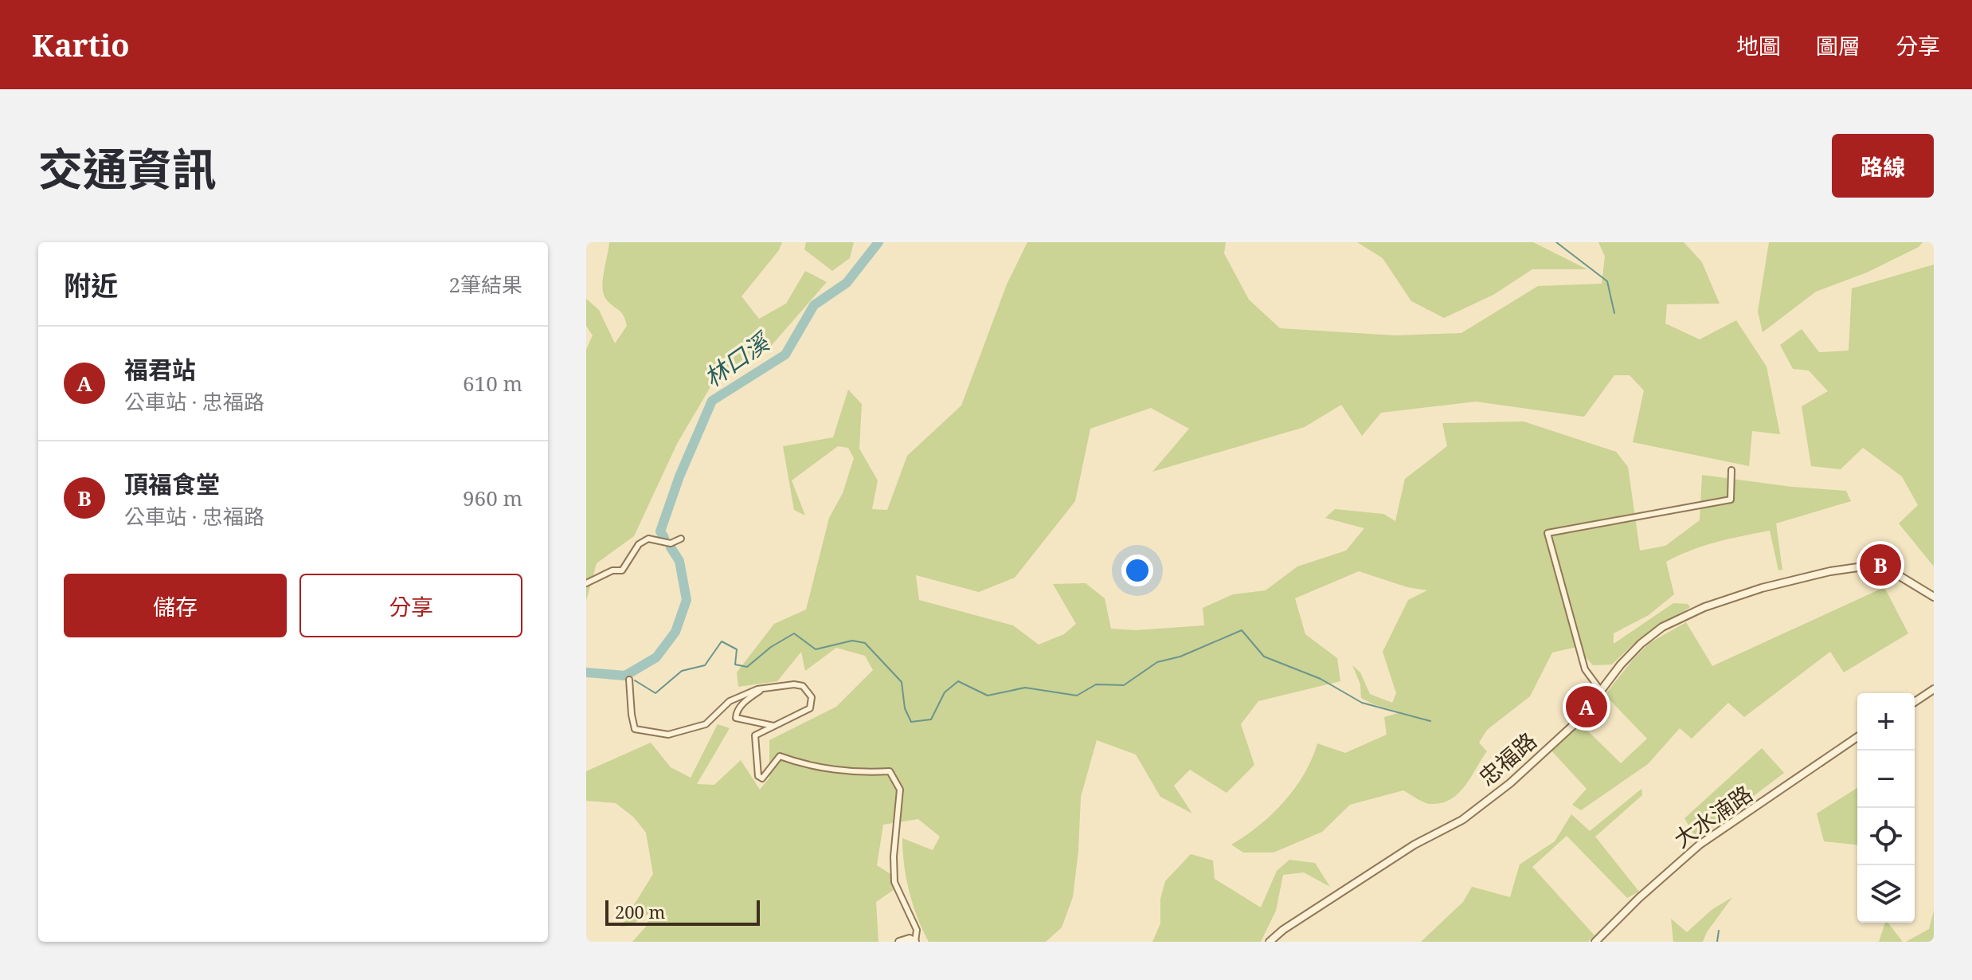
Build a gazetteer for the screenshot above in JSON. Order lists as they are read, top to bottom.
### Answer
{
  "streets": {
    "street": ["忠福路", "大水湳路"]
  },
  "water": ["林口溪"],
  "scale_bar": "200 m",
  "page": {
    "header": "Kartio",
    "nav": ["地圖", "圖層", "分享"],
    "title": "交通資訊",
    "buttons": [
      "路線",
      ["儲存", "分享"]
    ],
    "heading": ["附近", "2筆結果"],
    "list": [
      {
        "mark": "A",
        "name": "福君站",
        "note": "公車站 · 忠福路",
        "value": "610 m"
      },
      {
        "mark": "B",
        "name": "頂福食堂",
        "note": "公車站 · 忠福路",
        "value": "960 m"
      }
    ],
    "pins": ["B", "A"],
    "map_buttons": ["+", "−"],
    "scale": "200 m"
  }
}
